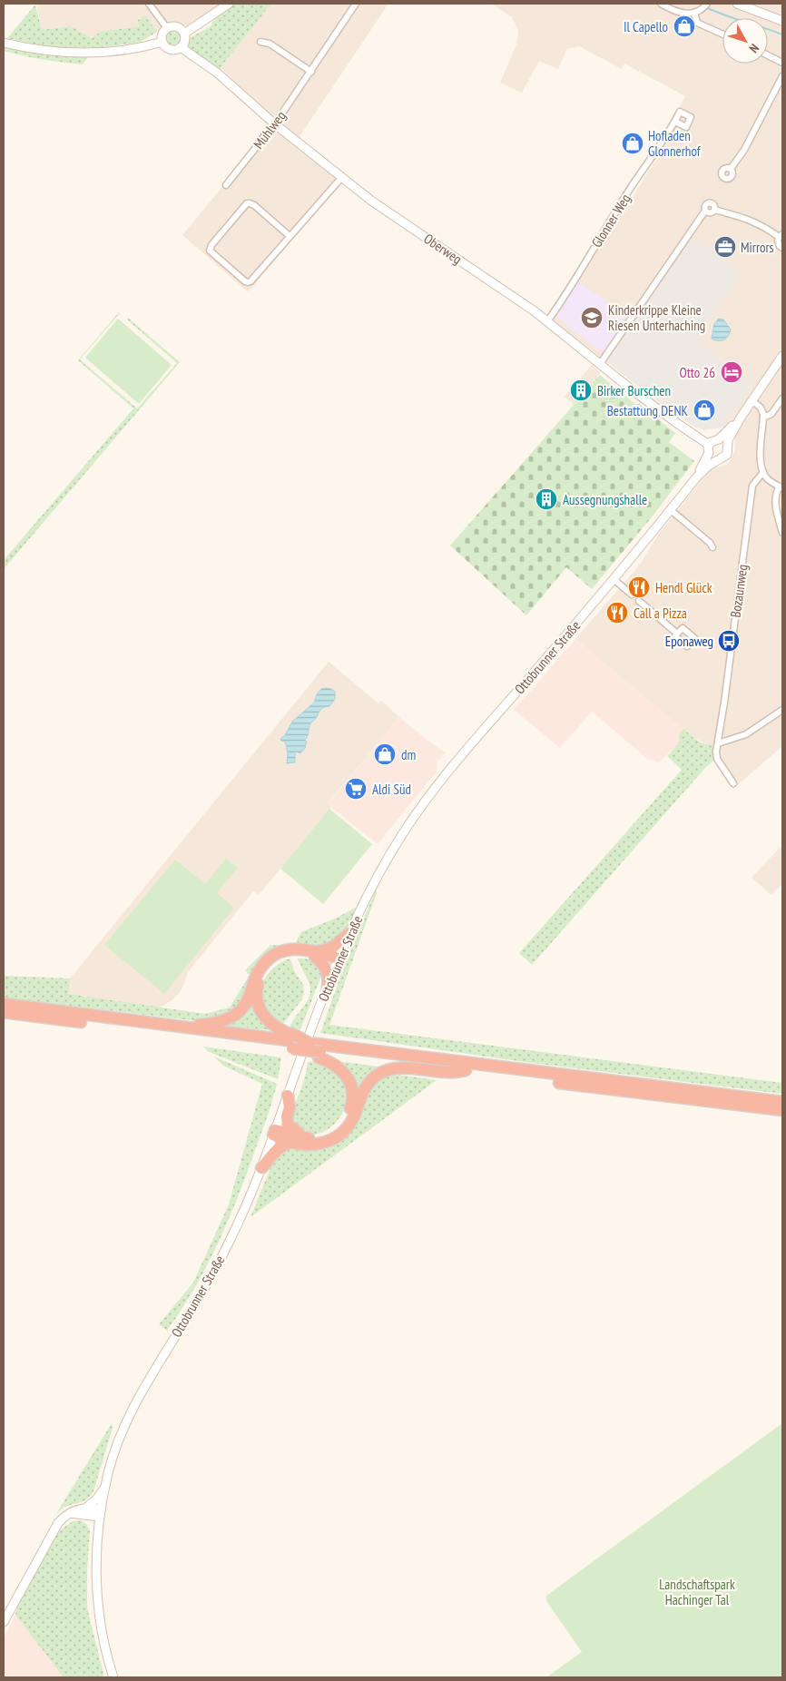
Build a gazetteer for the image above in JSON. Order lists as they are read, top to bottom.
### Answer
{
  "streets": {
    "main road": ["Oberweg", "Ottobrunner Straße"],
    "street": ["Mühlweg", "Glonner Weg", "Bozaunweg"]
  },
  "crossings": [
    ["Mühlweg", "Oberweg"],
    ["Glonner Weg", "Oberweg"],
    ["Oberweg", "Ottobrunner Straße"]
  ],
  "parks": ["Landschaftspark Hachinger Tal"],
  "places": {
    "shop": [
      "Il Capello",
      "Hofladen Glonnerhof",
      "Bestattung DENK",
      "dm"
    ],
    "office": ["Mirrors"],
    "school or university": ["Kinderkrippe Kleine Riesen Unterhaching"],
    "hotel": ["Otto 26"],
    "building": ["Birker Burschen", "Aussegnungshalle"],
    "restaurant": ["Hendl Glück", "Call a Pizza"],
    "bus stop": ["Eponaweg"],
    "supermarket": ["Aldi Süd"]
  },
  "north": "bottom right"
}
